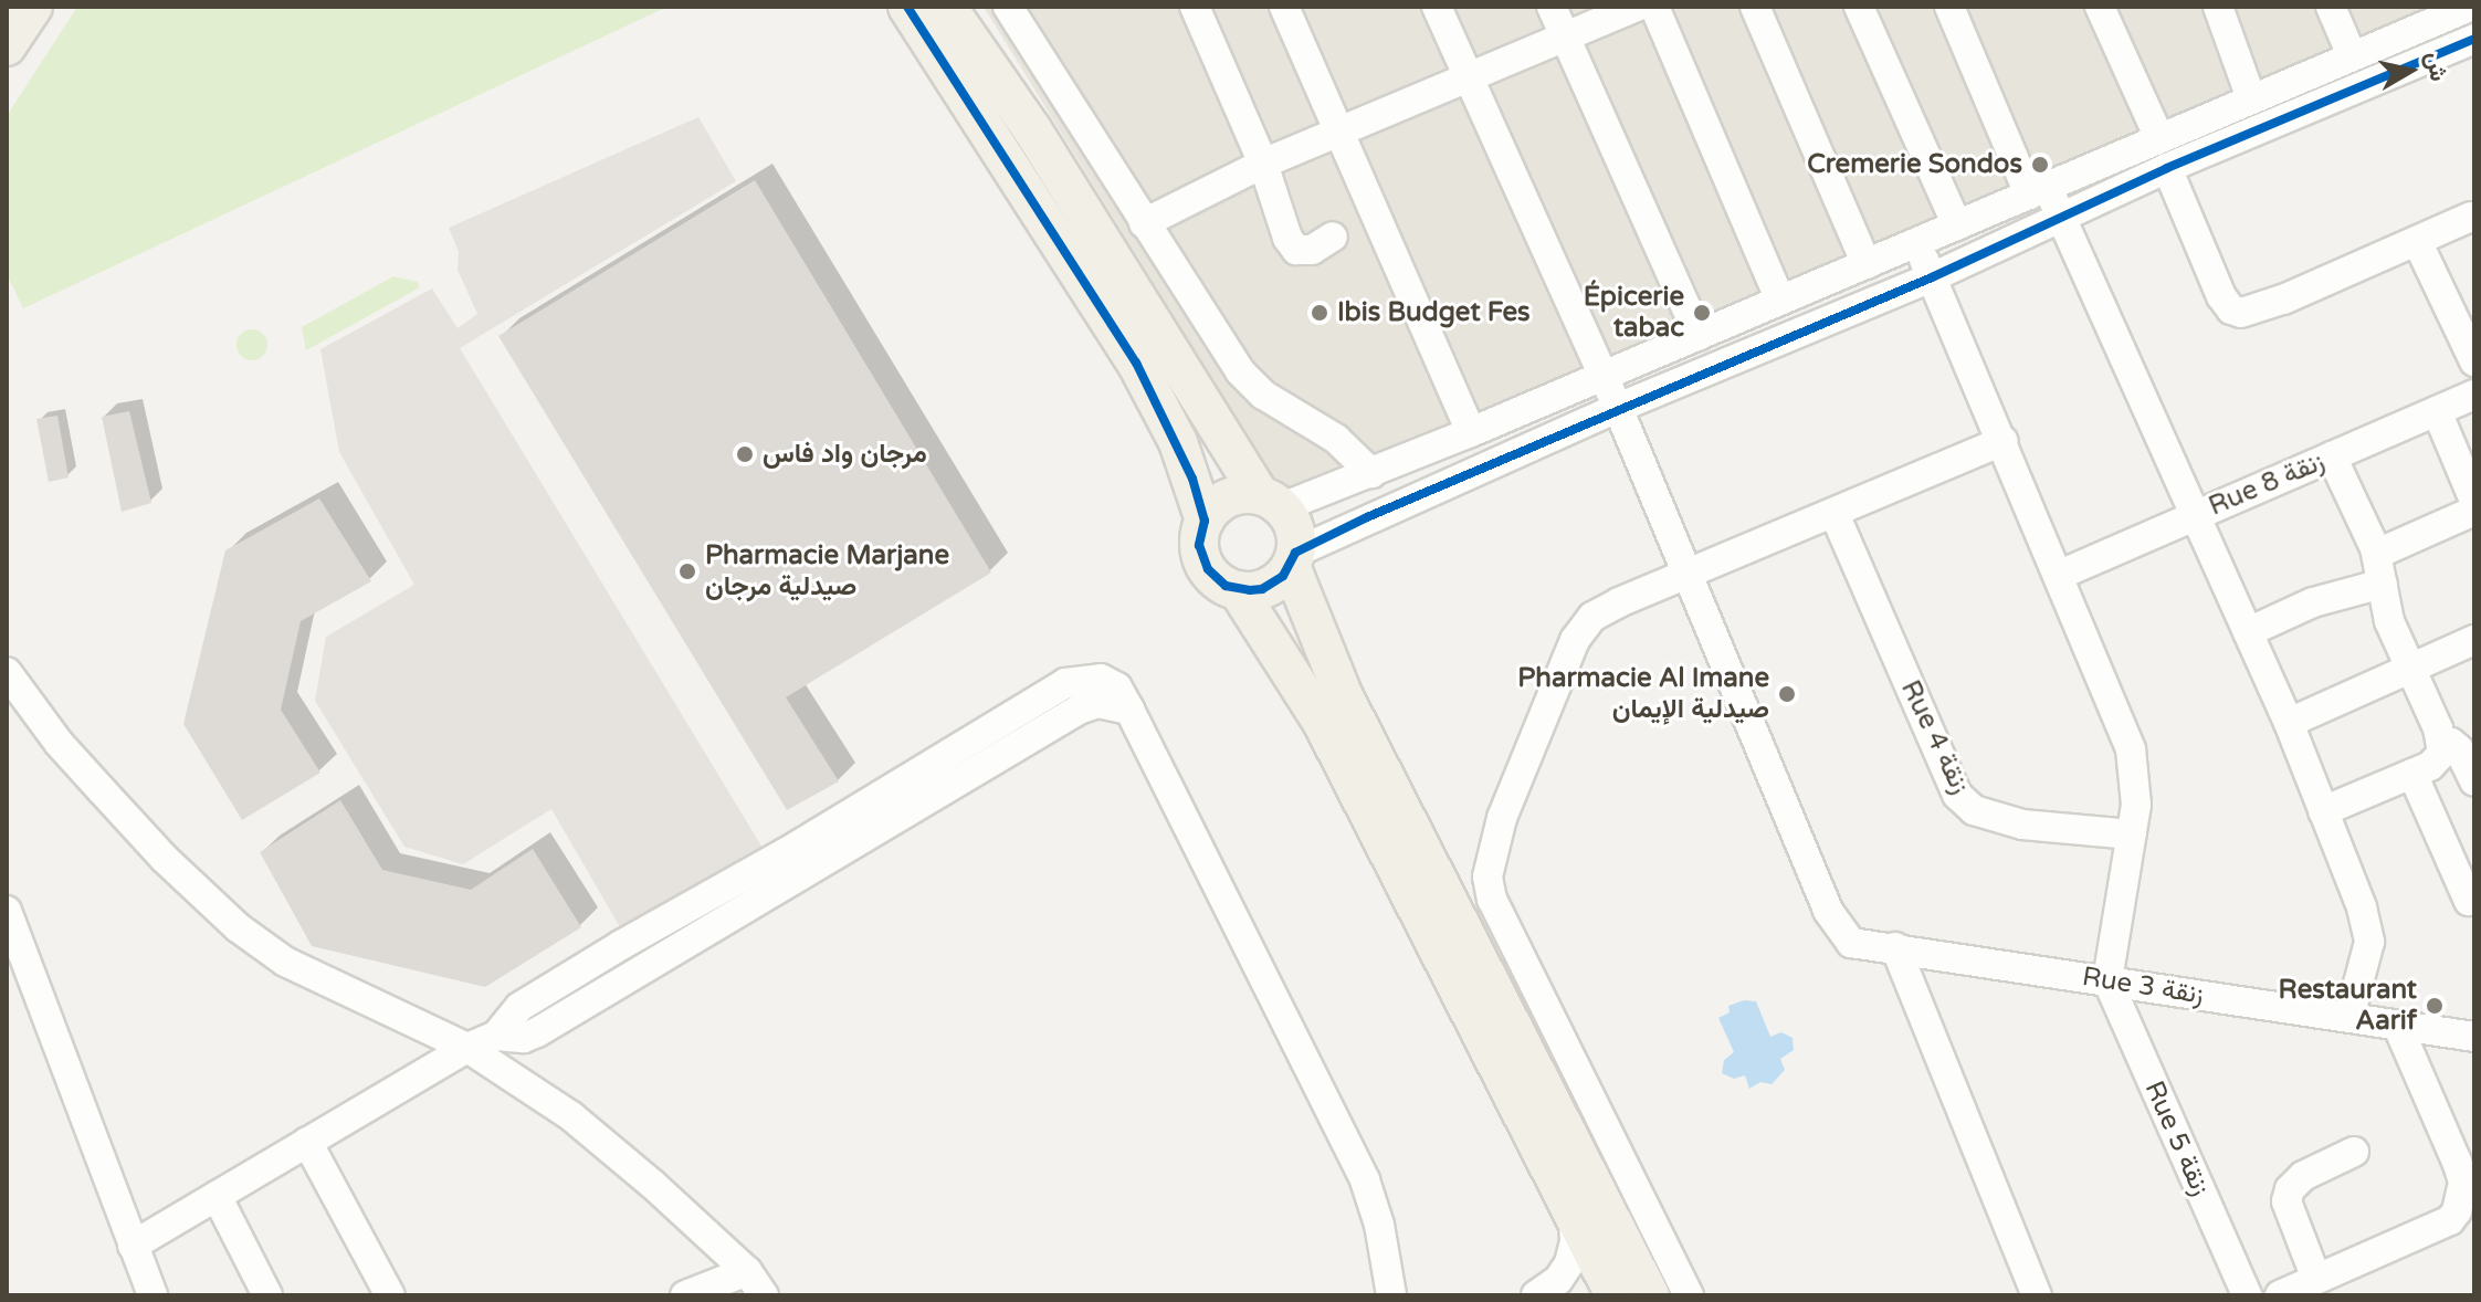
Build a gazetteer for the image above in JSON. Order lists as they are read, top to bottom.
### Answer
{
  "streets": {
    "street": [
      "Rue 8 زنقة",
      "Rue 4 زنقة",
      "Rue 3 زنقة",
      "Rue 5 زنقة"
    ]
  },
  "crossings": [
    ["Rue 3 زنقة", "Rue 5 زنقة"]
  ],
  "places": [
    "Cremerie Sondos",
    "Ibis Budget Fes",
    "Épicerie tabac",
    "مرجان واد فاس",
    "Pharmacie Marjane صيدلية مرجان",
    "Pharmacie Al Imane صيدلية الإيمان",
    "Restaurant Aarif"
  ],
  "lines": ["transit line 4"],
  "north": "right"
}
